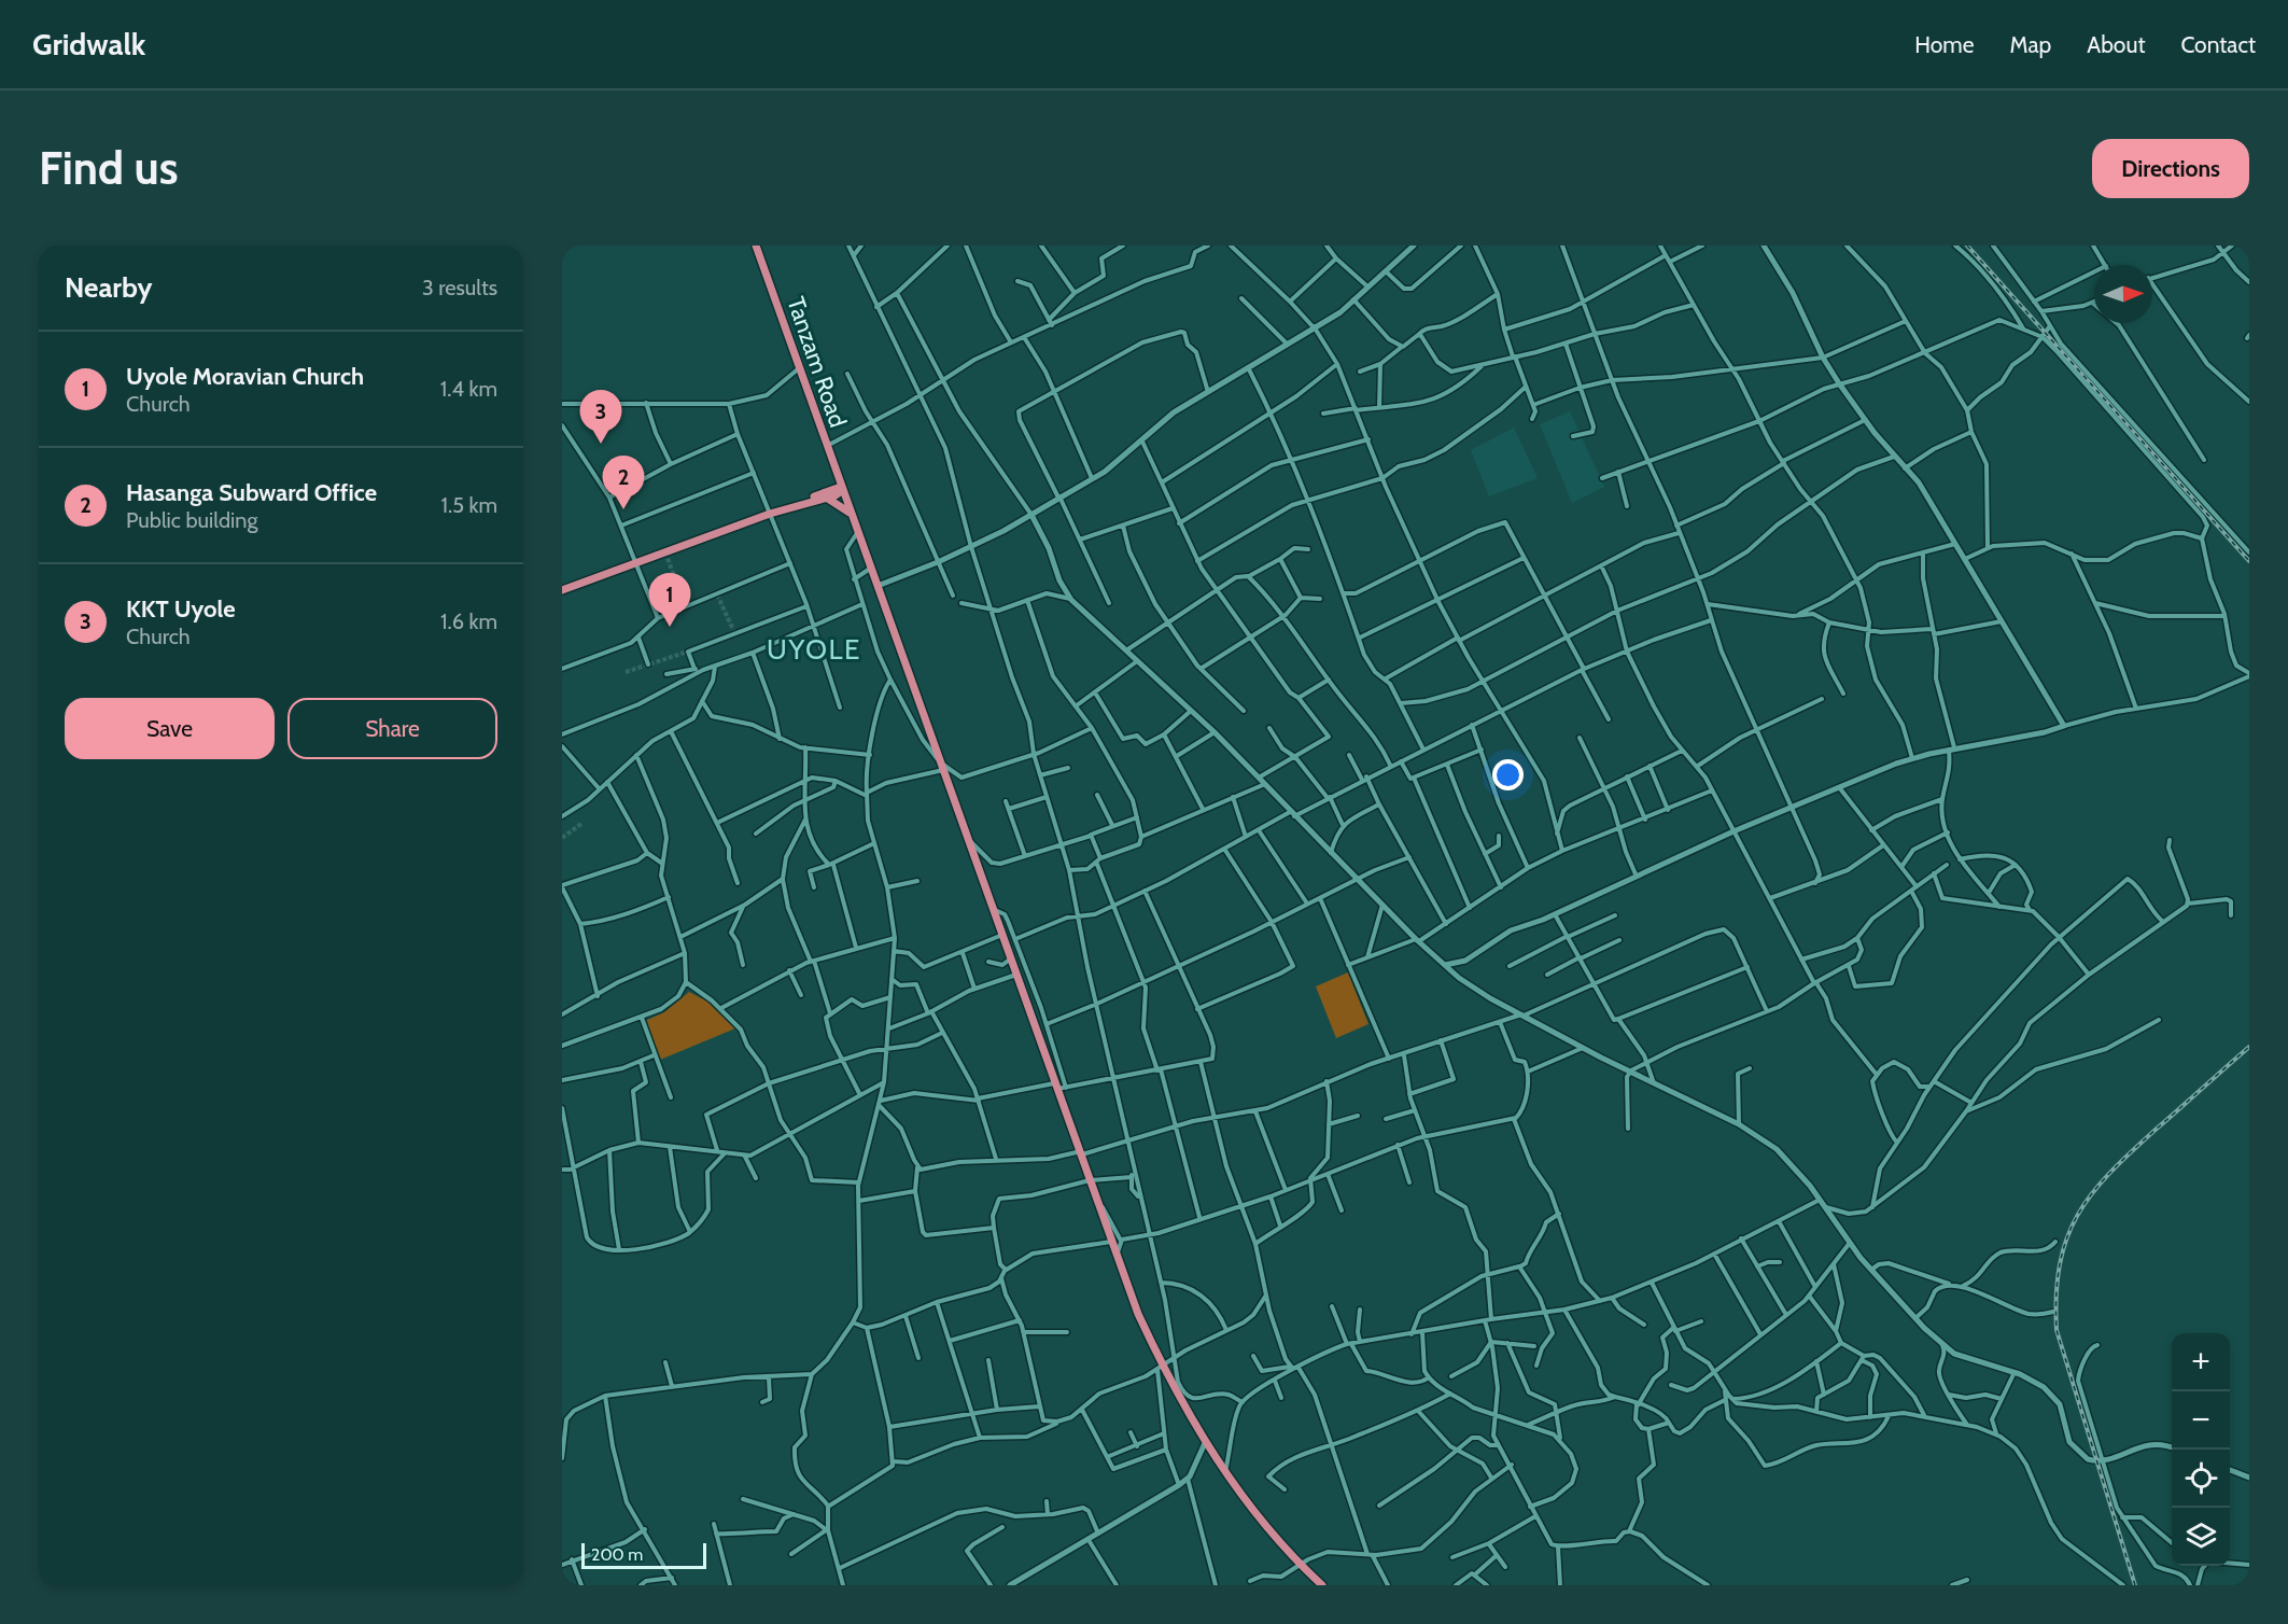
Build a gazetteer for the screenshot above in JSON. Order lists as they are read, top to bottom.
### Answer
{
  "streets": {
    "highway": ["Tanzam Road"]
  },
  "districts": ["UYOLE"],
  "scale_bar": "200 m",
  "north": "right",
  "page": {
    "header": "Gridwalk",
    "nav": [
      "Home",
      "Map",
      "About",
      "Contact"
    ],
    "buttons": [
      "Directions",
      ["Save", "Share"]
    ],
    "title": "Find us",
    "heading": ["Nearby", "3 results"],
    "list": [
      {
        "mark": "1",
        "name": "Uyole Moravian Church",
        "note": "Church",
        "value": "1.4 km"
      },
      {
        "mark": "2",
        "name": "Hasanga Subward Office",
        "note": "Public building",
        "value": "1.5 km"
      },
      {
        "mark": "3",
        "name": "KKT Uyole",
        "note": "Church",
        "value": "1.6 km"
      }
    ],
    "pins": ["3", "2", "1"],
    "map_buttons": ["+", "−"],
    "scale": "200 m"
  }
}
